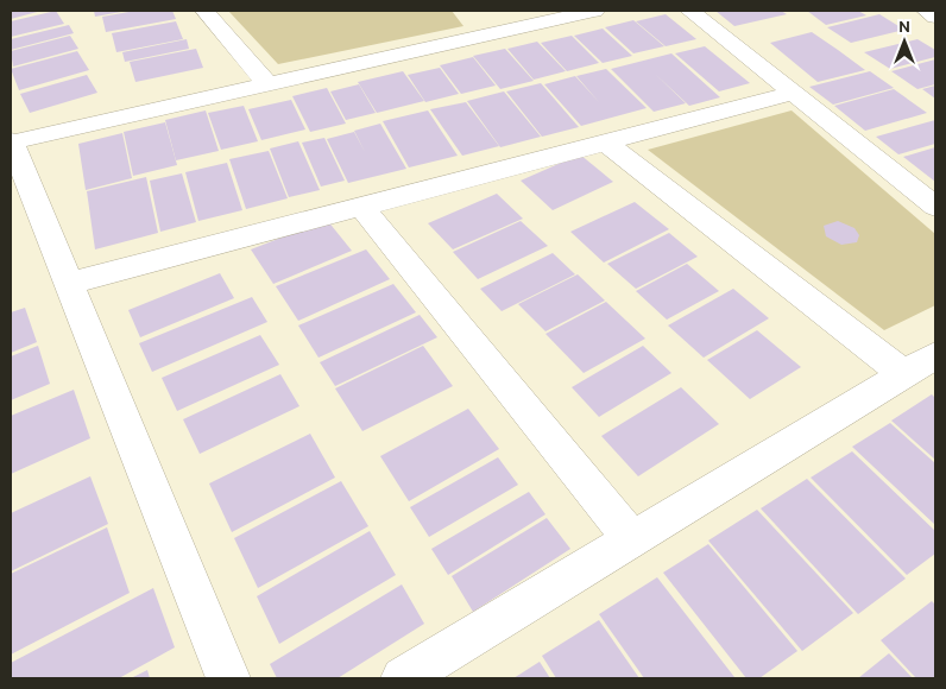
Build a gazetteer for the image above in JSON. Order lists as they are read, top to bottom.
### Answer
{
  "north": "top"
}
